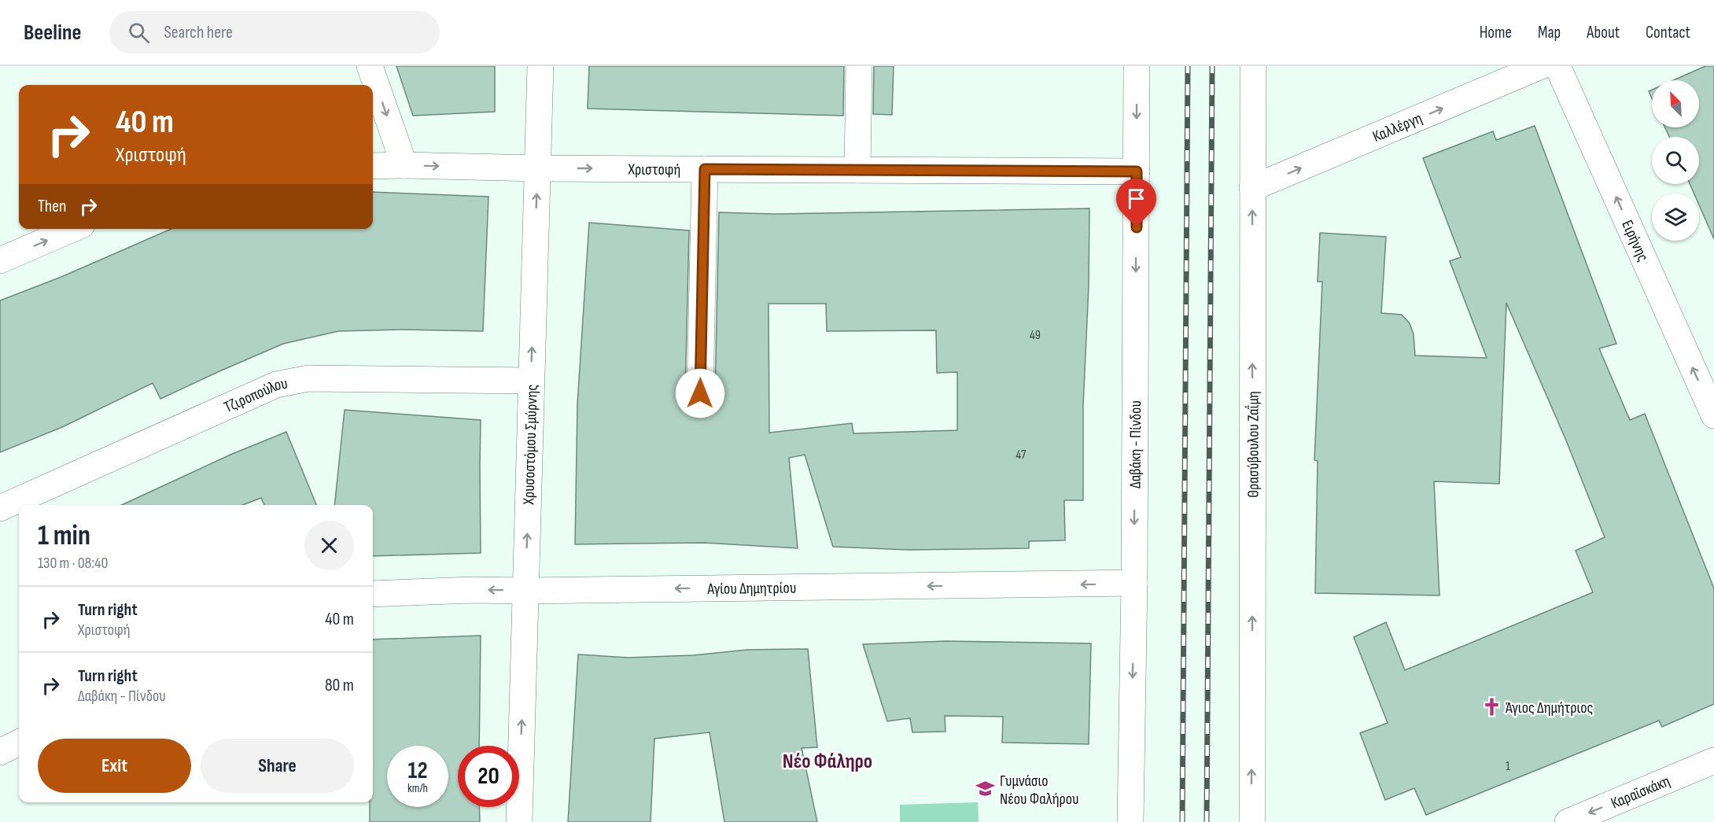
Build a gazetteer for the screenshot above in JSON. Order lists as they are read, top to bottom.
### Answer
{
  "streets": {
    "street": [
      "Καλλέργη",
      "Χριστοφή",
      "Ειρήνης",
      "Τζιροπούλου",
      "Χρυσοστόμου Σμύρνης",
      "Θρασύβουλου Ζαΐμη",
      "Δαβάκη - Πίνδου",
      "Αγίου Δημητρίου",
      "Καραϊσκάκη"
    ]
  },
  "crossings": [
    ["Καλλέργη", "Θρασύβουλου Ζαΐμη"],
    ["Χριστοφή", "Χρυσοστόμου Σμύρνης"],
    ["Χριστοφή", "Δαβάκη - Πίνδου"],
    ["Τζιροπούλου", "Χρυσοστόμου Σμύρνης"],
    ["Χρυσοστόμου Σμύρνης", "Αγίου Δημητρίου"],
    ["Δαβάκη - Πίνδου", "Αγίου Δημητρίου"]
  ],
  "one_way": [
    "Καλλέργη",
    "Χριστοφή",
    "Ειρήνης",
    "Θρασύβουλου Ζαΐμη",
    "Δαβάκη - Πίνδου",
    "Αγίου Δημητρίου",
    "Καραϊσκάκη"
  ],
  "districts": ["Νέο Φάληρο"],
  "places": {
    "church": ["Άγιος Δημήτριος"],
    "school or university": ["Γυμνάσιο Νέου Φαλήρου"]
  },
  "house_numbers": ["49", "47", "1"],
  "north": "top left",
  "page": {
    "header": "Beeline",
    "search": "Search here",
    "nav": [
      "Home",
      "Map",
      "About",
      "Contact"
    ],
    "turn": ["40 m", "Χριστοφή"],
    "then": "Then",
    "heading": ["1 min", "130 m · 08:40"],
    "list": [
      {
        "name": "Turn right",
        "note": "Χριστοφή",
        "value": "40 m"
      },
      {
        "name": "Turn right",
        "note": "Δαβάκη - Πίνδου",
        "value": "80 m"
      }
    ],
    "buttons": ["Exit", "Share"],
    "speed": "12 km/h",
    "limit": "20"
  }
}
